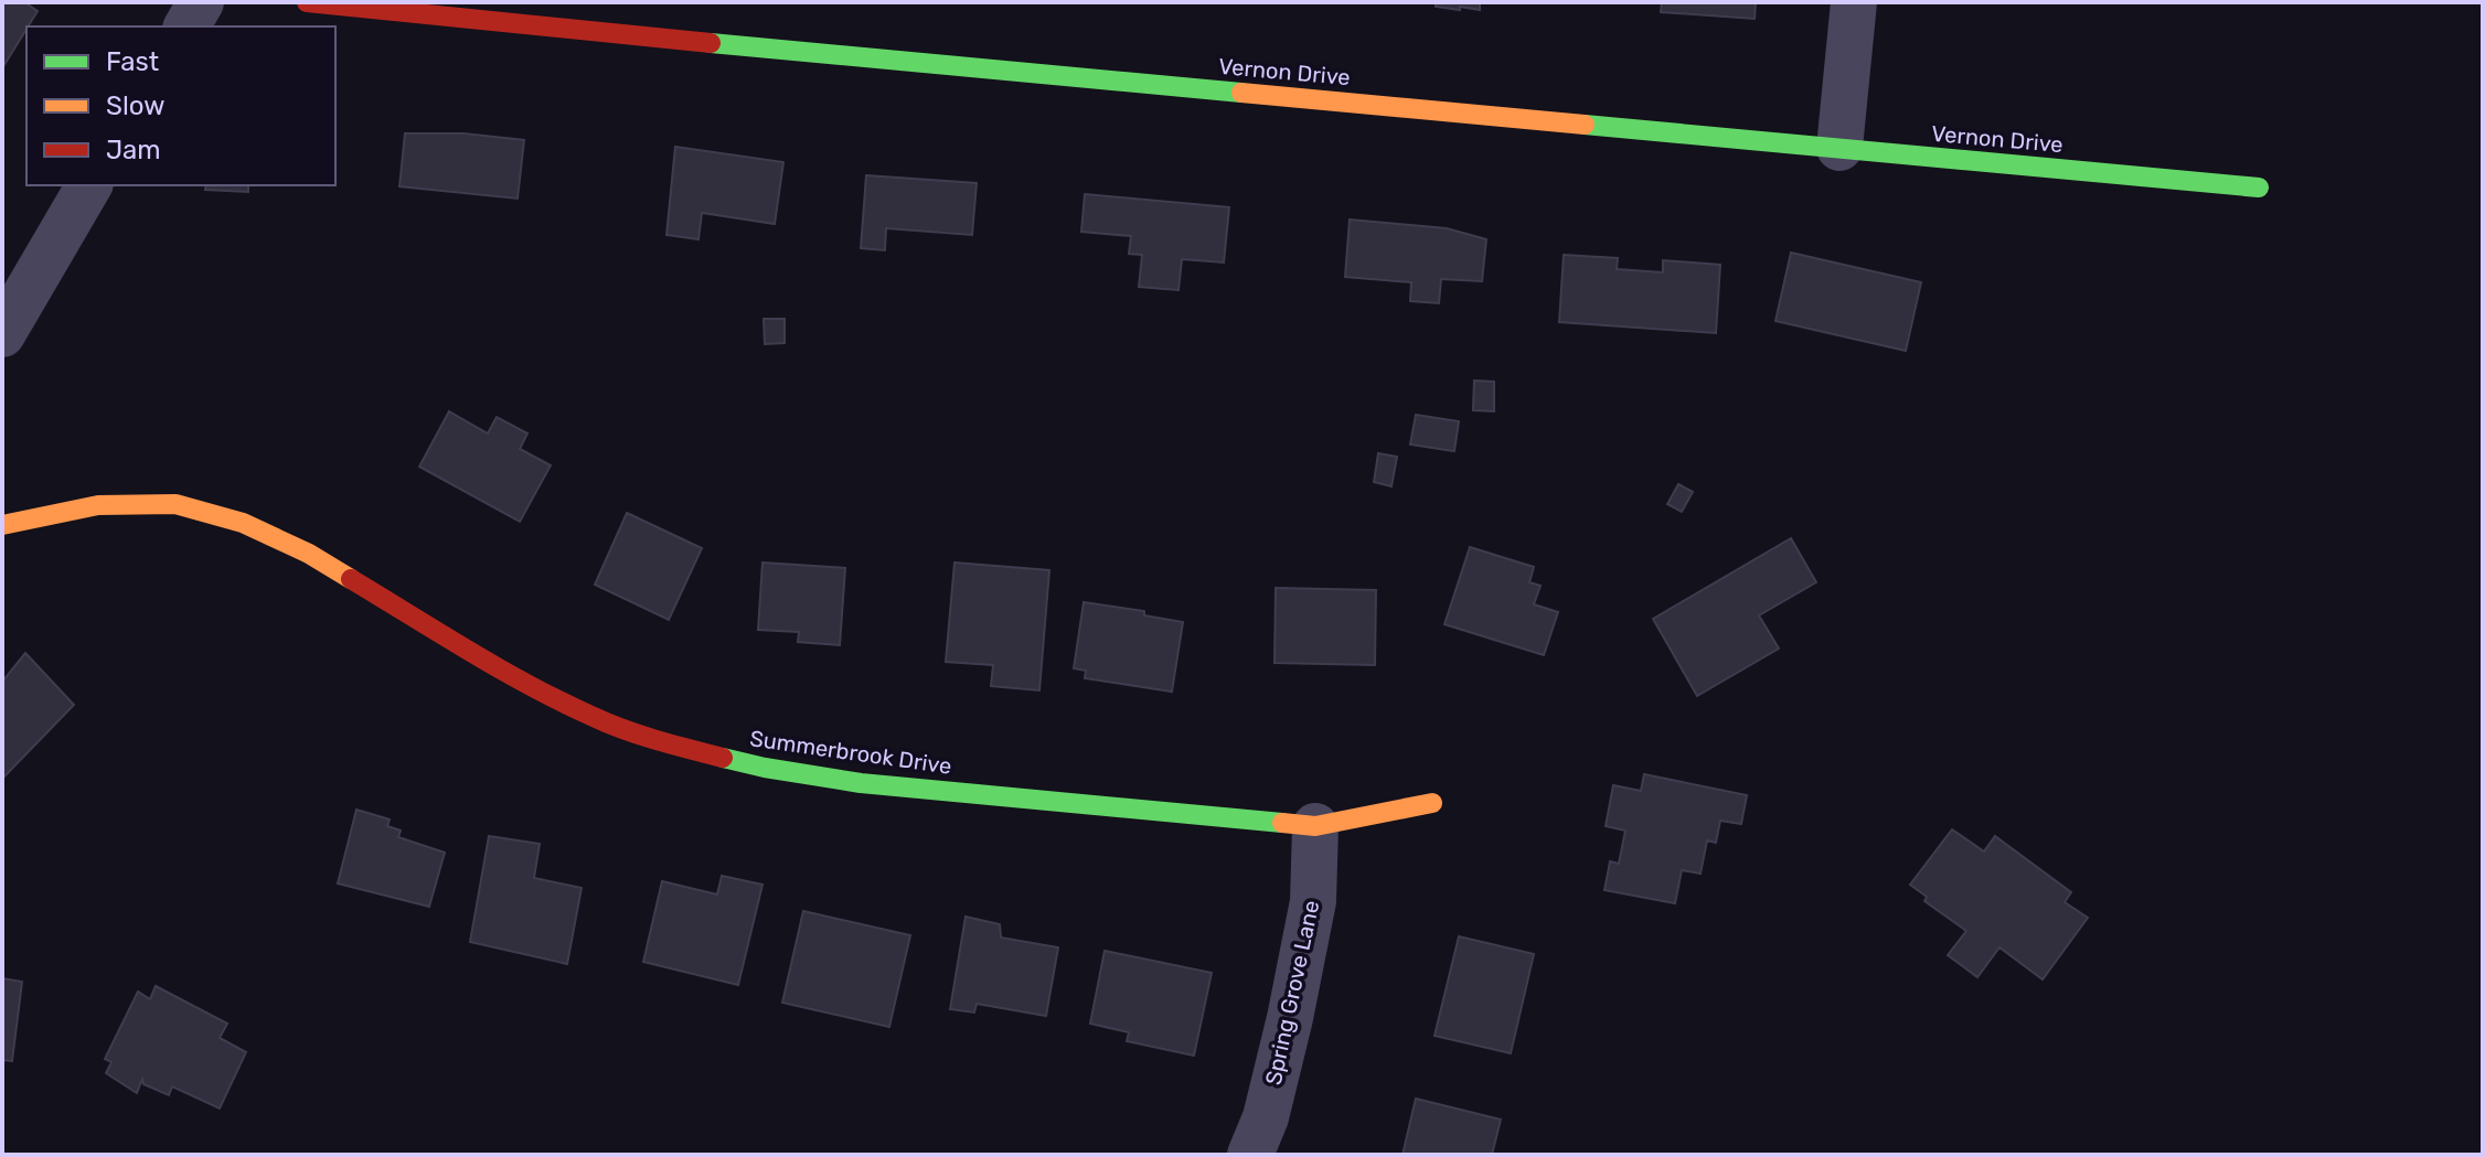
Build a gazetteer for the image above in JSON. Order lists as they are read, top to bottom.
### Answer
{
  "streets": {
    "street": ["Vernon Drive", "Summerbrook Drive", "Spring Grove Lane"]
  },
  "crossings": [
    ["Summerbrook Drive", "Spring Grove Lane"]
  ],
  "legend": ["Fast", "Slow", "Jam"]
}
